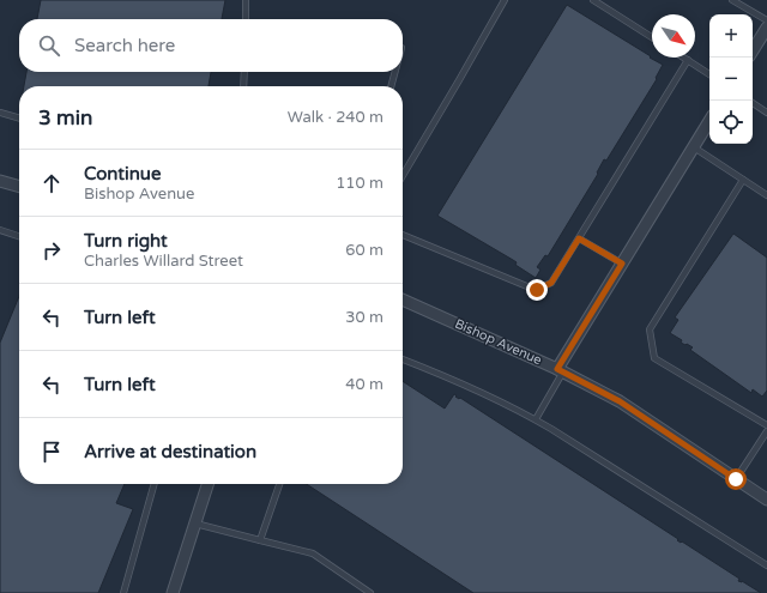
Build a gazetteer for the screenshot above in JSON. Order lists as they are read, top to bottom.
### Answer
{
  "streets": {
    "street": ["Bishop Avenue"]
  },
  "north": "bottom right",
  "page": {
    "map_buttons": ["+", "−"],
    "search": "Search here",
    "heading": ["3 min", "Walk · 240 m"],
    "list": [
      ["Continue", "Bishop Avenue", "110 m"],
      ["Turn right", "Charles Willard Street", "60 m"],
      ["Turn left", "30 m"],
      ["Turn left", "40 m"],
      "Arrive at destination"
    ]
  }
}
